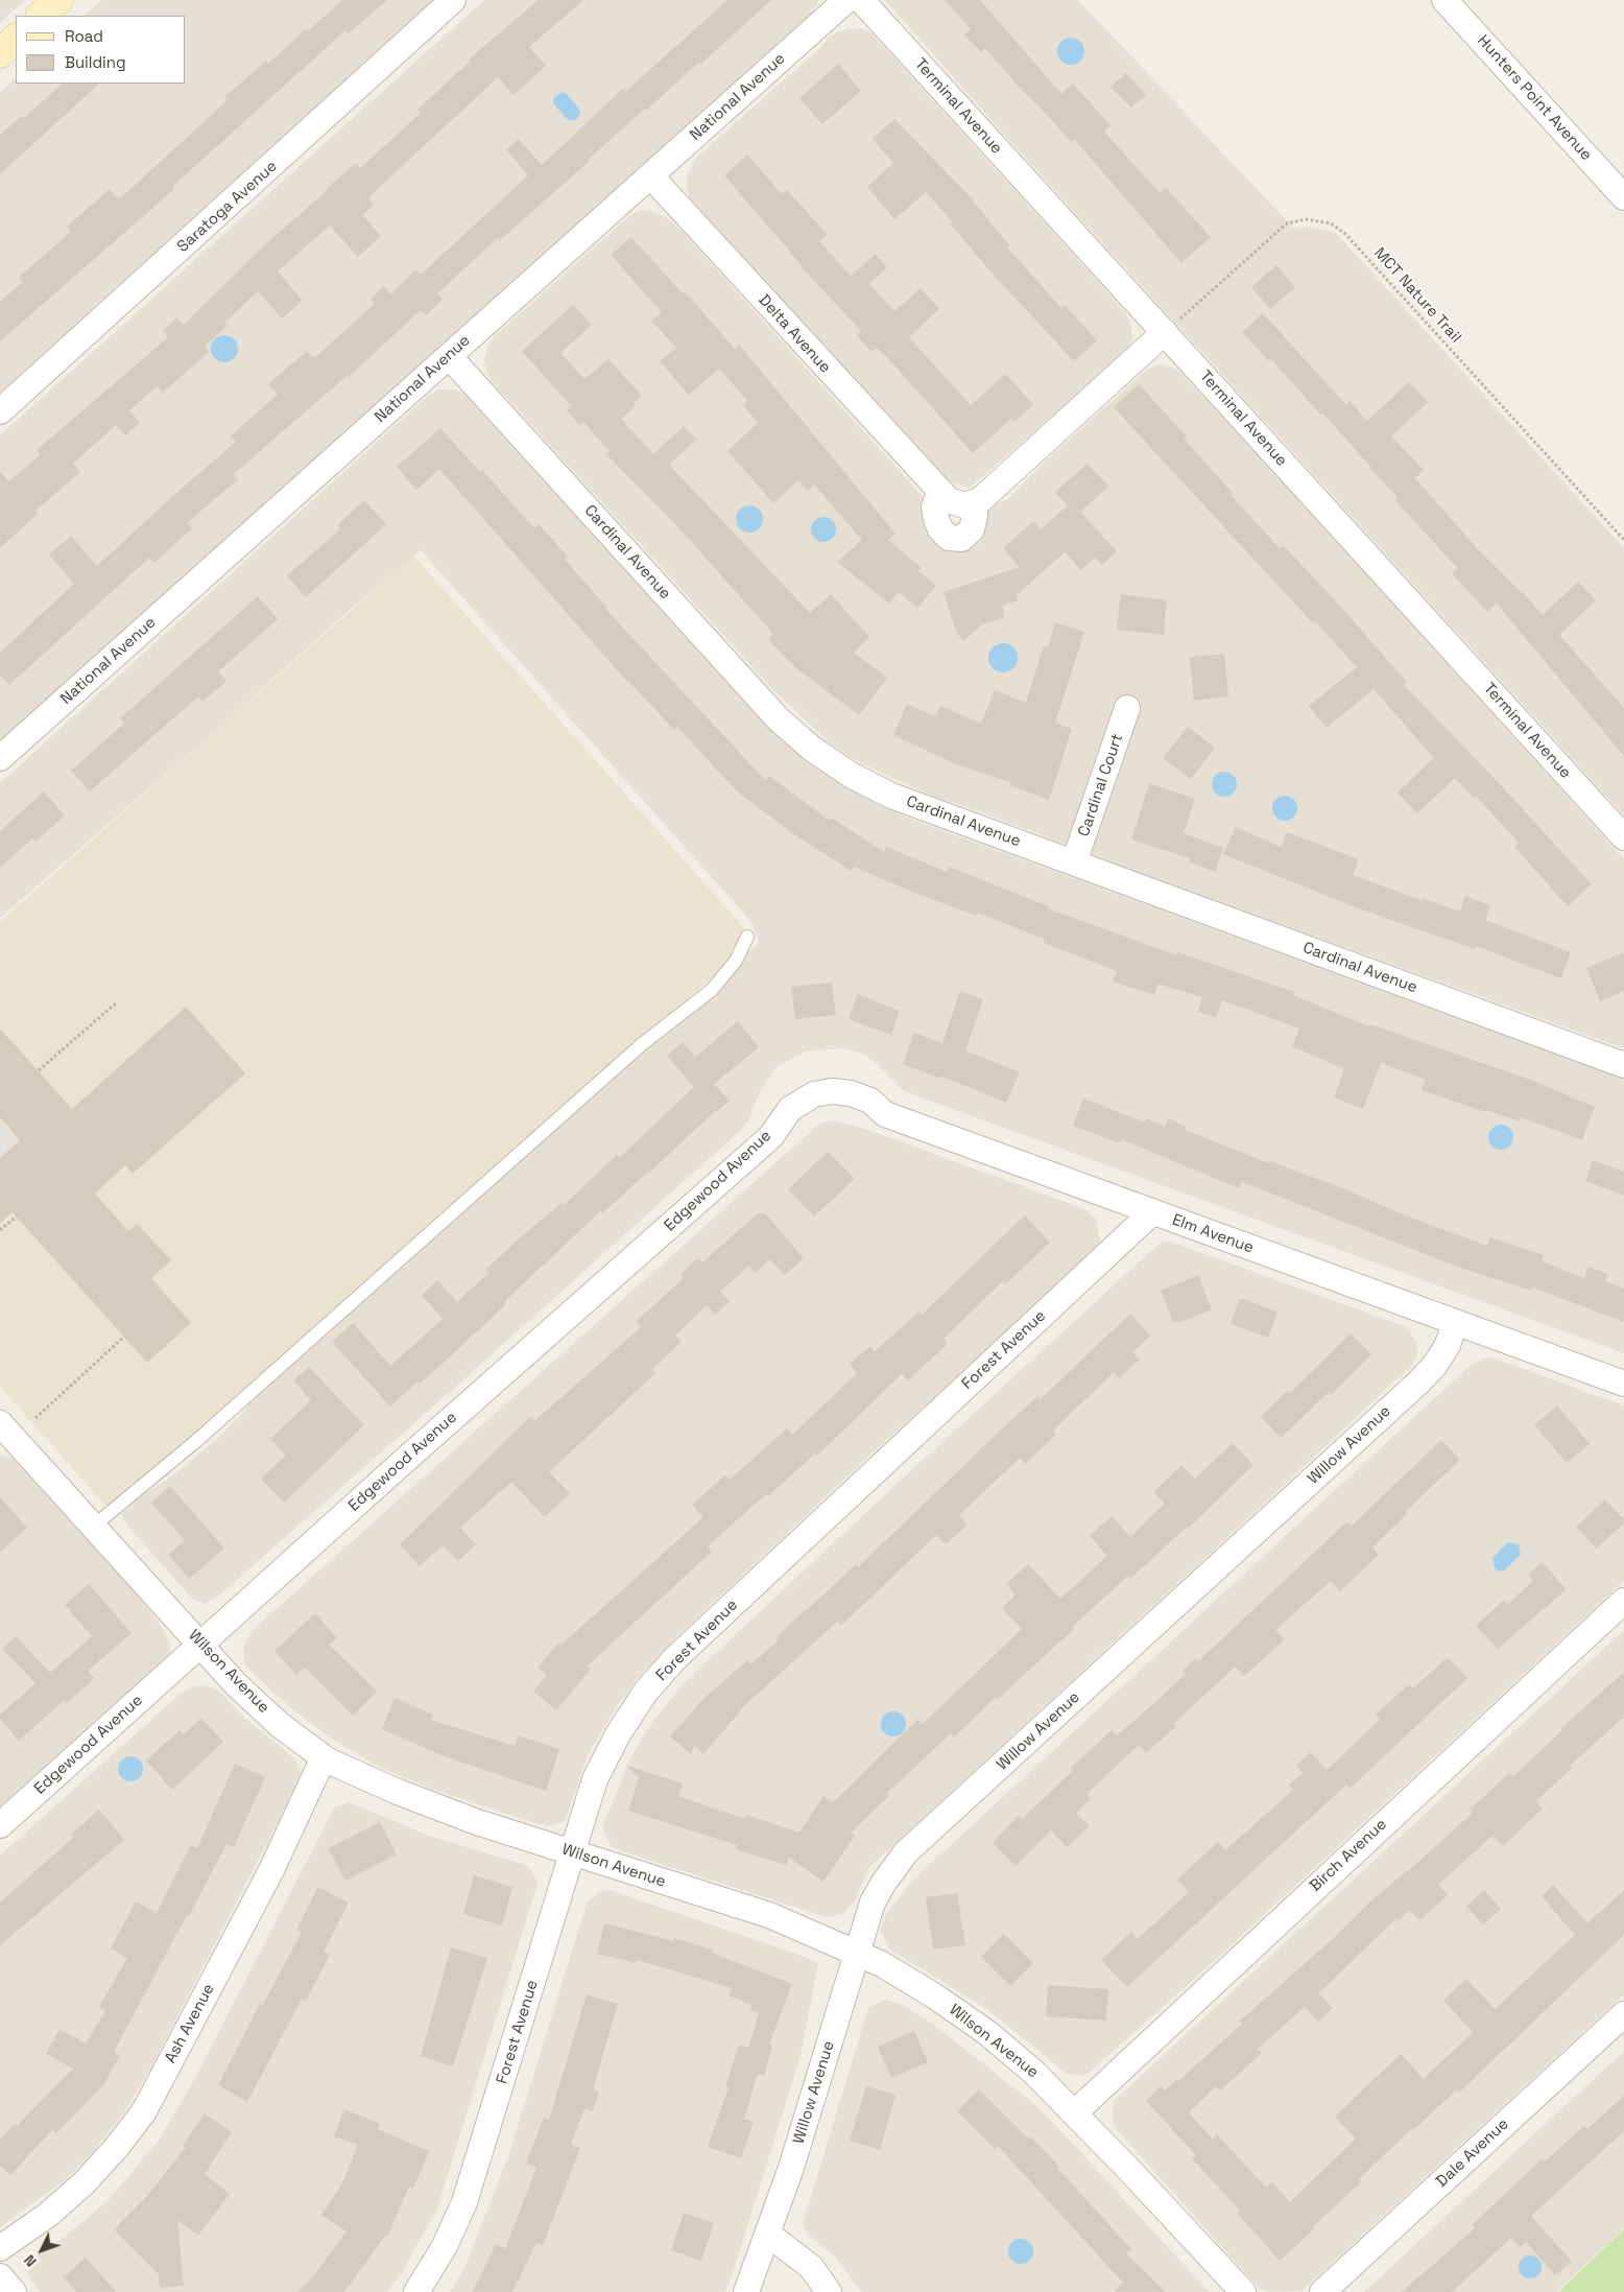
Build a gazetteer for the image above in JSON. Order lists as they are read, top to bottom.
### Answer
{
  "streets": {
    "street": [
      "National Avenue",
      "Hunters Point Avenue",
      "Terminal Avenue",
      "Saratoga Avenue",
      "Delta Avenue",
      "Cardinal Avenue",
      "Cardinal Court",
      "Edgewood Avenue",
      "Elm Avenue",
      "Forest Avenue",
      "Willow Avenue",
      "Wilson Avenue",
      "Birch Avenue",
      "Ash Avenue",
      "Dale Avenue"
    ],
    "path": ["MCT Nature Trail"]
  },
  "crossings": [
    ["National Avenue", "Delta Avenue"],
    ["National Avenue", "Cardinal Avenue"],
    ["Terminal Avenue", "MCT Nature Trail"],
    ["Cardinal Avenue", "Cardinal Court"],
    ["Edgewood Avenue", "Elm Avenue"],
    ["Edgewood Avenue", "Wilson Avenue"],
    ["Elm Avenue", "Forest Avenue"],
    ["Elm Avenue", "Willow Avenue"],
    ["Forest Avenue", "Wilson Avenue"],
    ["Willow Avenue", "Wilson Avenue"],
    ["Wilson Avenue", "Birch Avenue"],
    ["Wilson Avenue", "Ash Avenue"]
  ],
  "legend": ["Road", "Building"],
  "north": "bottom left"
}
